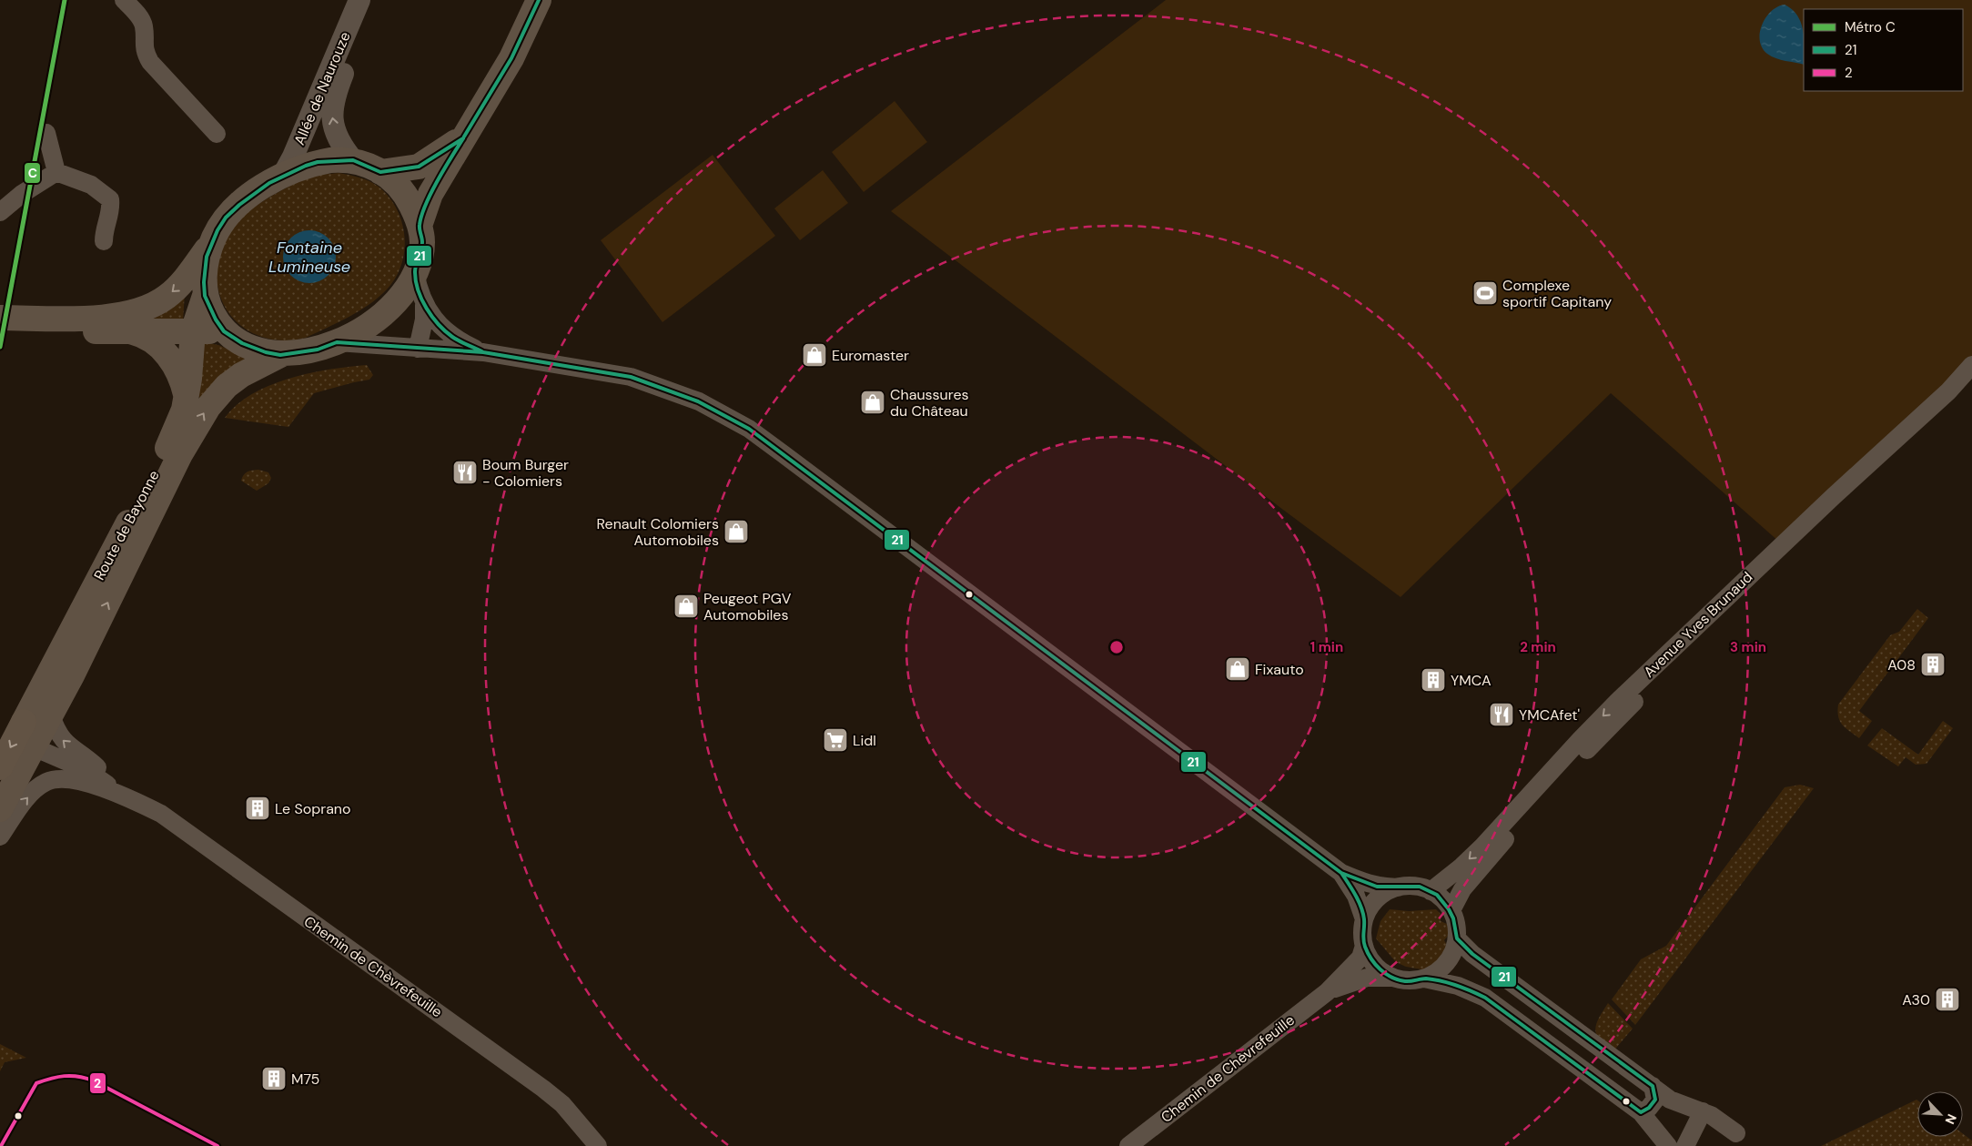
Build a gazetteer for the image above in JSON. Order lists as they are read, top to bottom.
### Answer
{
  "streets": {
    "main road": ["Route de Bayonne"],
    "street": ["Allée de Naurouze", "Avenue Yves Brunaud", "Chemin de Chèvrefeuille"]
  },
  "crossings": [
    ["Route de Bayonne", "Chemin de Chèvrefeuille"],
    ["Avenue Yves Brunaud", "Chemin de Chèvrefeuille"]
  ],
  "water": ["Fontaine Lumineuse"],
  "places": {
    "sports": ["Complexe sportif Capitany"],
    "shop": [
      "Euromaster",
      "Chaussures du Château",
      "Renault Colomiers Automobiles",
      "Peugeot PGV Automobiles",
      "Fixauto"
    ],
    "restaurant": ["Boum Burger - Colomiers", "YMCAfet'"],
    "building": [
      "A08",
      "YMCA",
      "Le Soprano",
      "A30",
      "M75"
    ],
    "supermarket": ["Lidl"]
  },
  "lines": ["metro line C", "transit line 21", "transit line 2"],
  "legend": ["Métro C", "21", "2"],
  "north": "bottom right",
  "rings": ["1 min", "2 min", "3 min"]
}
